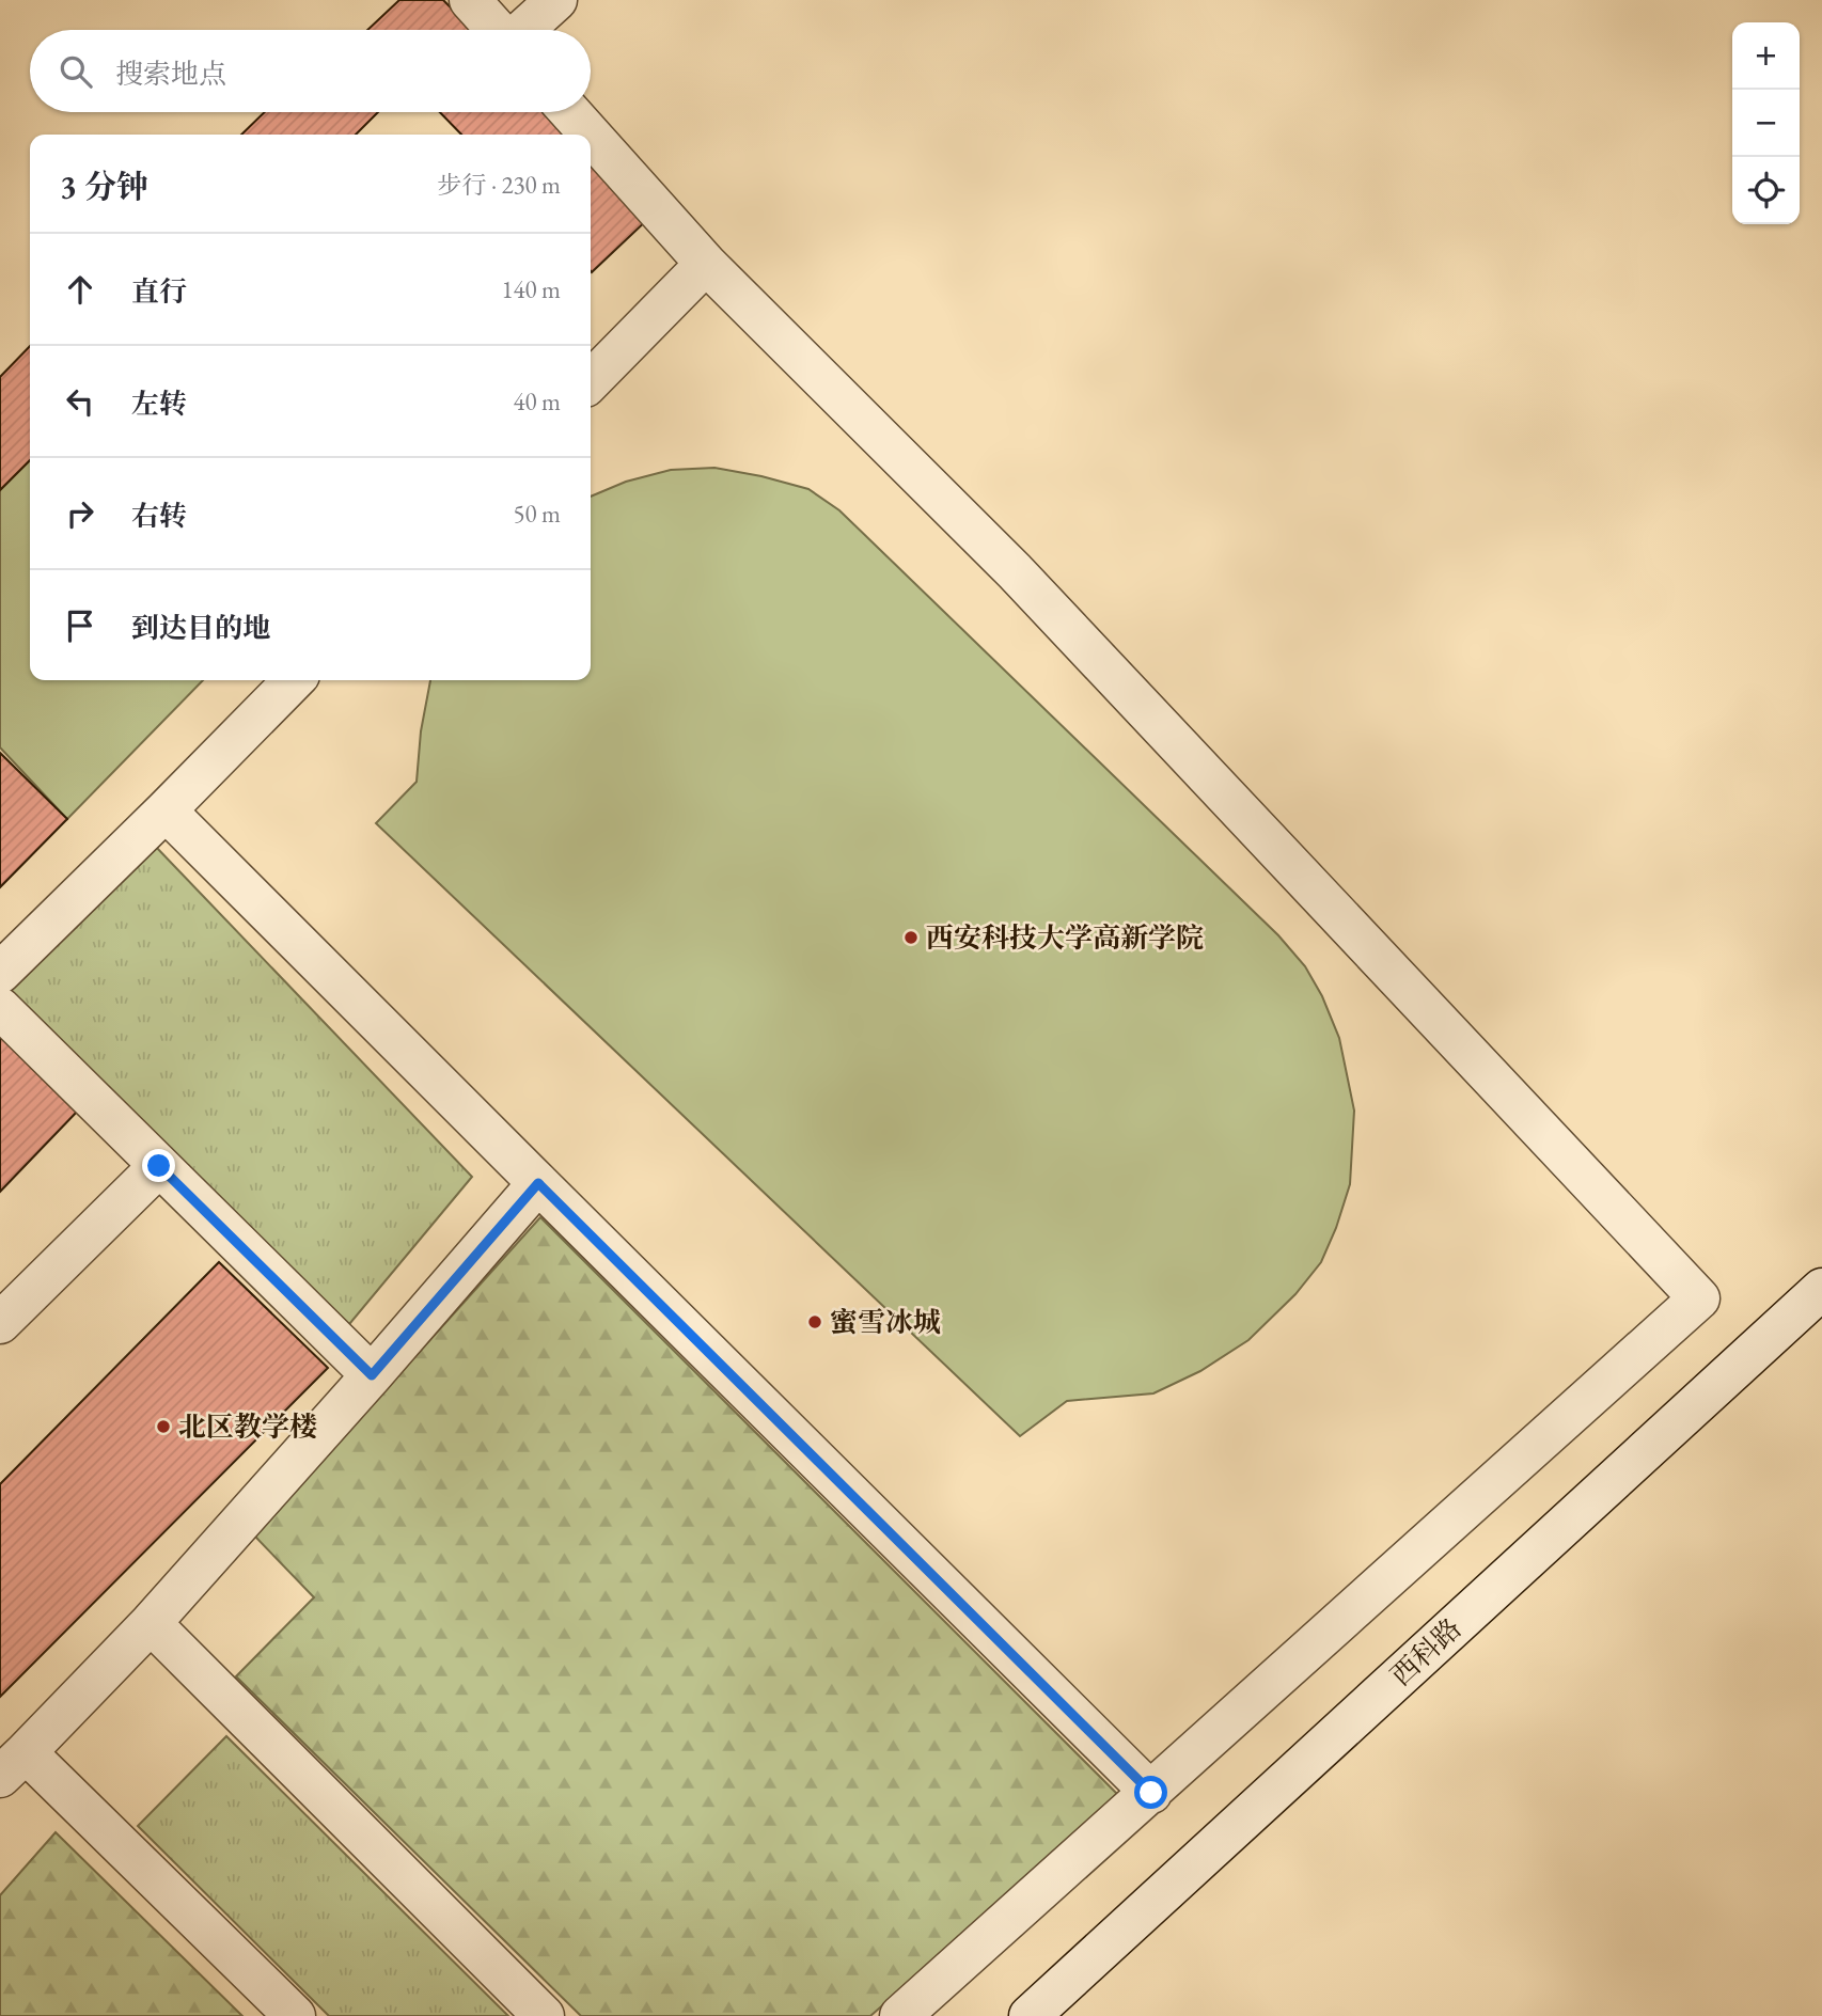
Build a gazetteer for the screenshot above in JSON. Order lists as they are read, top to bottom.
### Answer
{
  "streets": {
    "street": ["西科路"]
  },
  "places": ["西安科技大学高新学院", "蜜雪冰城", "北区教学楼"],
  "page": {
    "map_buttons": ["+", "−"],
    "search": "搜索地点",
    "heading": ["3 分钟", "步行 · 230 m"],
    "list": [
      ["直行", "140 m"],
      ["左转", "40 m"],
      ["右转", "50 m"],
      "到达目的地"
    ]
  }
}
